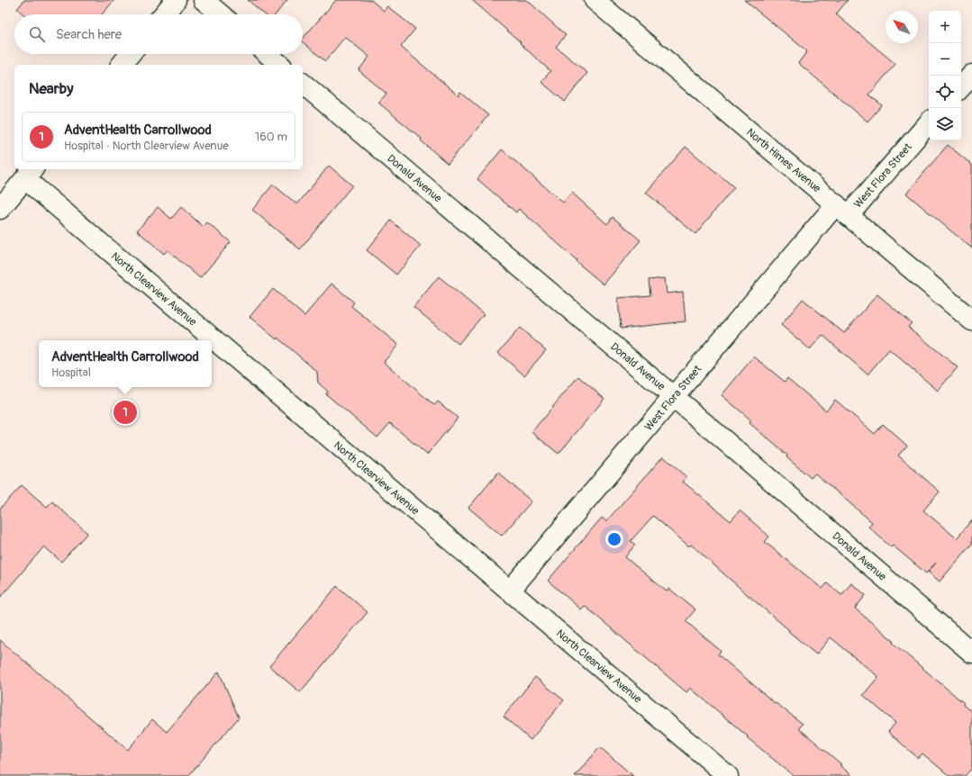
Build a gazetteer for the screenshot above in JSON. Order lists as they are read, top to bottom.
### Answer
{
  "streets": {
    "street": [
      "North Himes Avenue",
      "West Flora Street",
      "Donald Avenue",
      "North Clearview Avenue"
    ]
  },
  "crossings": [
    ["North Himes Avenue", "West Flora Street"],
    ["West Flora Street", "Donald Avenue"],
    ["West Flora Street", "North Clearview Avenue"]
  ],
  "north": "top left",
  "page": {
    "map_buttons": ["+", "−"],
    "search": "Search here",
    "heading": "Nearby",
    "list": [
      {
        "mark": "1",
        "name": "AdventHealth Carrollwood",
        "note": "Hospital · North Clearview Avenue",
        "value": "160 m"
      }
    ],
    "popup": ["AdventHealth Carrollwood", "Hospital"],
    "pins": "1"
  }
}
